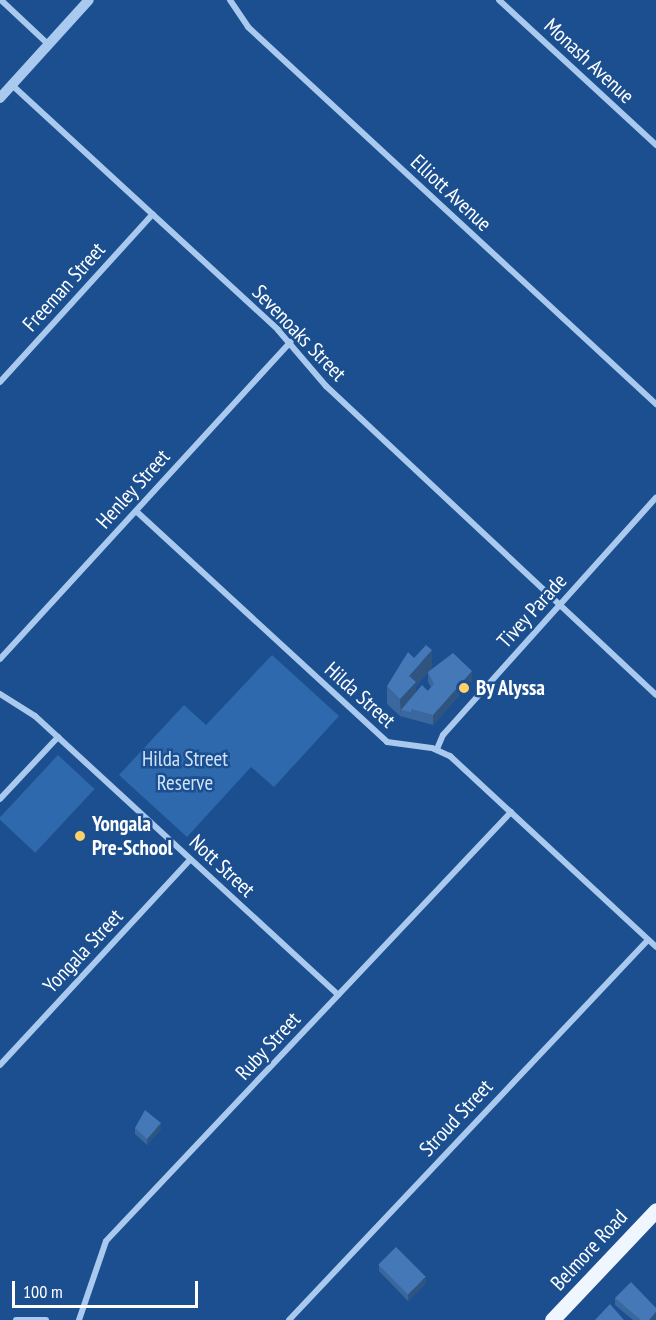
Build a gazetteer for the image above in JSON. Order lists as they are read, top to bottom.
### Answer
{
  "streets": {
    "main road": ["Belmore Road"],
    "street": [
      "Monash Avenue",
      "Elliott Avenue",
      "Freeman Street",
      "Sevenoaks Street",
      "Henley Street",
      "Tivey Parade",
      "Hilda Street",
      "Nott Street",
      "Yongala Street",
      "Ruby Street",
      "Stroud Street"
    ]
  },
  "crossings": [
    ["Freeman Street", "Sevenoaks Street"],
    ["Sevenoaks Street", "Henley Street"],
    ["Sevenoaks Street", "Tivey Parade"],
    ["Henley Street", "Hilda Street"],
    ["Tivey Parade", "Hilda Street"],
    ["Nott Street", "Yongala Street"],
    ["Nott Street", "Ruby Street"]
  ],
  "parks": ["Hilda Street Reserve"],
  "places": ["By Alyssa", "Yongala Pre-School"],
  "scale_bar": "100 m"
}
